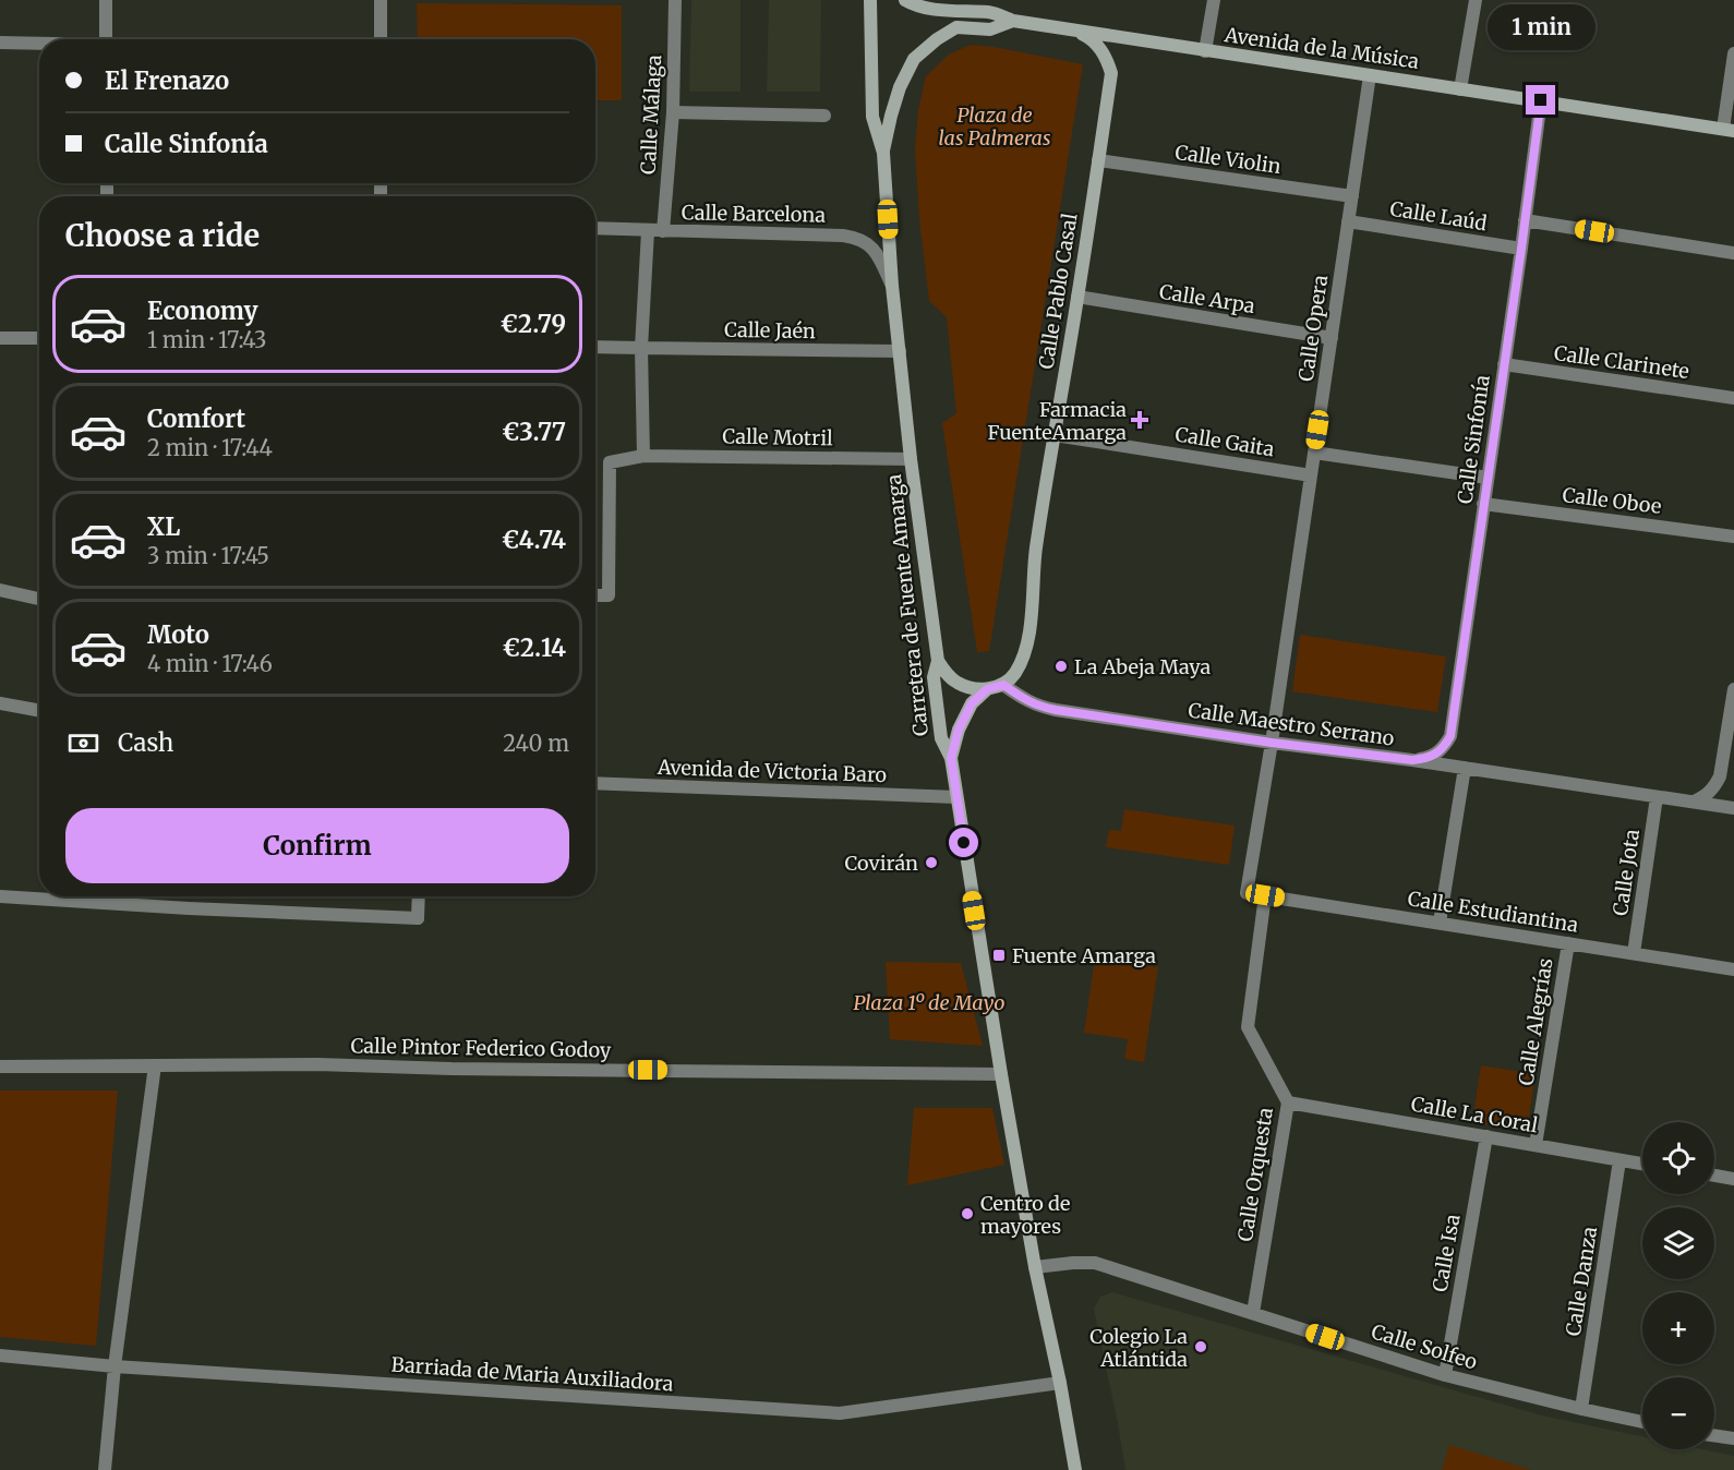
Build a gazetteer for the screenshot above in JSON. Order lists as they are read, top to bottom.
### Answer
{
  "streets": {
    "street": [
      "Avenida de la Música",
      "Calle Málaga",
      "Calle Violin",
      "Calle Barcelona",
      "Calle Laúd",
      "Calle Pablo Casal",
      "Calle Arpa",
      "Calle Opera",
      "Calle Jaén",
      "Calle Clarinete",
      "Calle Motril",
      "Calle Sinfonía",
      "Calle Gaita",
      "Calle Oboe",
      "Carretera de Fuente Amarga",
      "Calle Maestro Serrano",
      "Avenida de Victoria Baro",
      "Calle Jota",
      "Calle Estudiantina",
      "Calle Alegrías",
      "Calle Pintor Federico Godoy",
      "Calle La Coral",
      "Calle Orquesta",
      "Calle Isa",
      "Calle Danza",
      "Calle Solfeo",
      "Barriada de Maria Auxiliadora"
    ]
  },
  "crossings": [
    ["Avenida de la Música", "Calle Pablo Casal"],
    ["Avenida de la Música", "Calle Opera"],
    ["Avenida de la Música", "Calle Sinfonía"],
    ["Calle Málaga", "Calle Barcelona"],
    ["Calle Violin", "Calle Pablo Casal"],
    ["Calle Violin", "Calle Opera"],
    ["Calle Barcelona", "Carretera de Fuente Amarga"],
    ["Calle Laúd", "Calle Opera"],
    ["Calle Laúd", "Calle Sinfonía"],
    ["Calle Pablo Casal", "Calle Arpa"],
    ["Calle Pablo Casal", "Calle Gaita"],
    ["Calle Pablo Casal", "Calle Maestro Serrano"],
    ["Calle Arpa", "Calle Opera"],
    ["Calle Opera", "Calle Gaita"],
    ["Calle Opera", "Calle Maestro Serrano"],
    ["Calle Opera", "Calle Estudiantina"],
    ["Calle Jaén", "Carretera de Fuente Amarga"],
    ["Calle Clarinete", "Calle Sinfonía"],
    ["Calle Motril", "Carretera de Fuente Amarga"],
    ["Calle Sinfonía", "Calle Oboe"],
    ["Calle Sinfonía", "Calle Maestro Serrano"],
    ["Carretera de Fuente Amarga", "Avenida de Victoria Baro"],
    ["Carretera de Fuente Amarga", "Calle Pintor Federico Godoy"],
    ["Carretera de Fuente Amarga", "Calle Solfeo"],
    ["Carretera de Fuente Amarga", "Barriada de Maria Auxiliadora"],
    ["Calle Maestro Serrano", "Calle Jota"],
    ["Calle Maestro Serrano", "Calle Estudiantina"],
    ["Calle Jota", "Calle Estudiantina"],
    ["Calle Estudiantina", "Calle Alegrías"],
    ["Calle Estudiantina", "Calle Orquesta"],
    ["Calle Alegrías", "Calle La Coral"],
    ["Calle La Coral", "Calle Orquesta"],
    ["Calle La Coral", "Calle Isa"],
    ["Calle La Coral", "Calle Danza"],
    ["Calle Orquesta", "Calle Solfeo"],
    ["Calle Isa", "Calle Solfeo"],
    ["Calle Danza", "Calle Solfeo"]
  ],
  "parks": ["Plaza de las Palmeras", "Plaza 1º de Mayo"],
  "places": {
    "health": ["Farmacia FuenteAmarga"],
    "other": [
      "La Abeja Maya",
      "Covirán",
      "Centro de mayores",
      "Colegio La Atlántida"
    ],
    "transit": ["Fuente Amarga"]
  },
  "page": {
    "bubble": "1 min",
    "banner": ["El Frenazo", "Calle Sinfonía"],
    "heading": "Choose a ride",
    "list": [
      {
        "name": "Economy",
        "note": "1 min · 17:43",
        "value": "€2.79"
      },
      {
        "name": "Comfort",
        "note": "2 min · 17:44",
        "value": "€3.77"
      },
      {
        "name": "XL",
        "note": "3 min · 17:45",
        "value": "€4.74"
      },
      {
        "name": "Moto",
        "note": "4 min · 17:46",
        "value": "€2.14"
      }
    ],
    "pay": ["Cash", "240 m"],
    "buttons": "Confirm",
    "map_buttons": ["+", "−"]
  }
}
